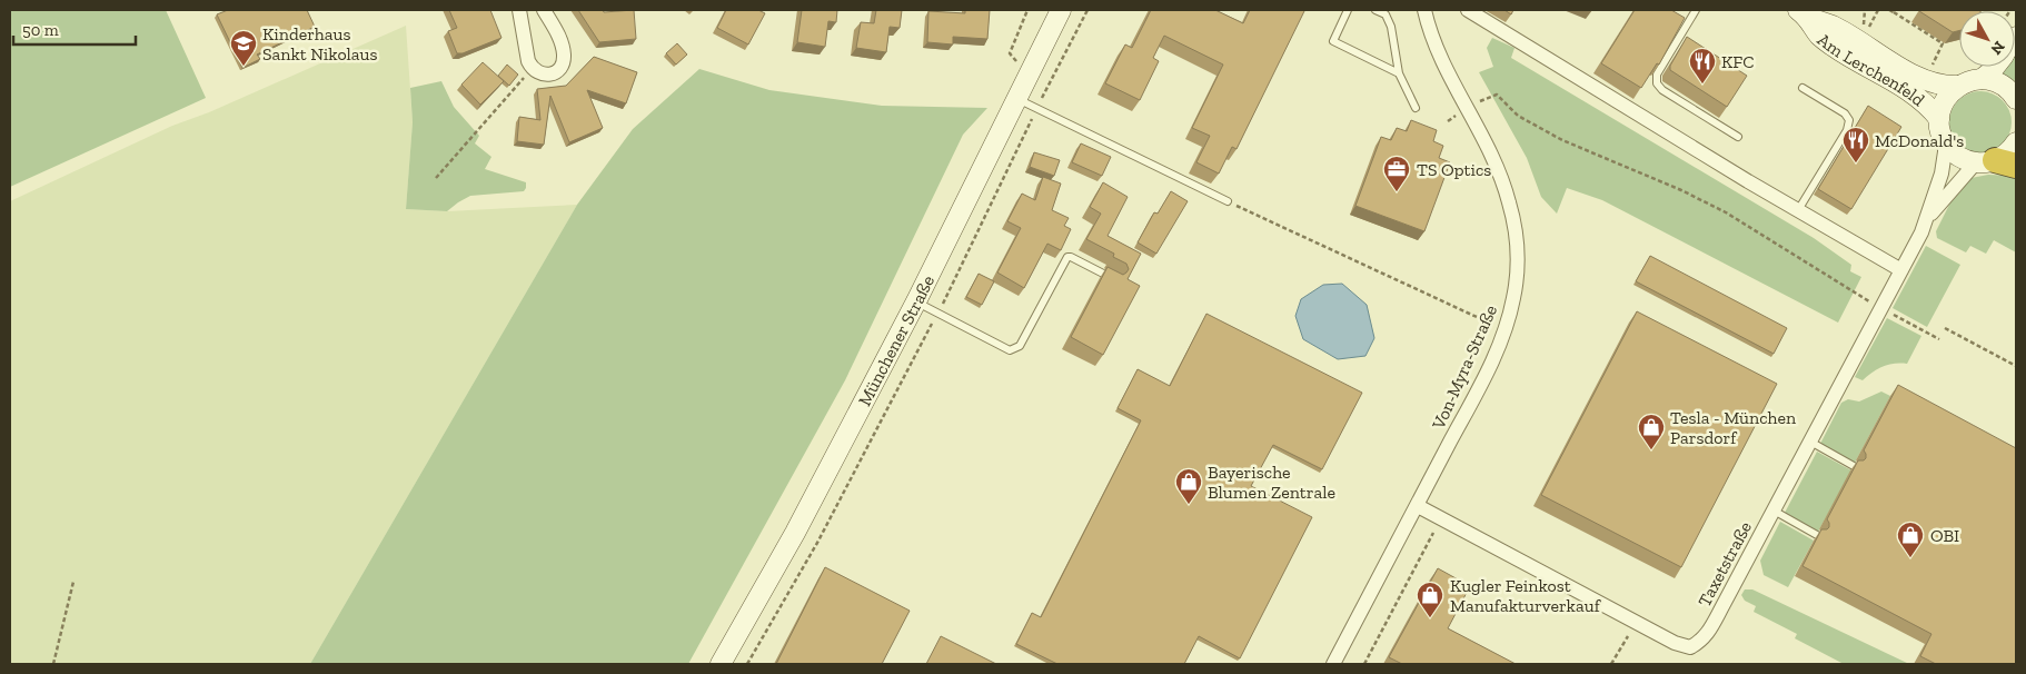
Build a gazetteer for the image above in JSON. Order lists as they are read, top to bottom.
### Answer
{
  "streets": {
    "street": [
      "Am Lerchenfeld",
      "Münchener Straße",
      "Von-Myra-Straße",
      "Taxetstraße"
    ]
  },
  "crossings": [
    ["Am Lerchenfeld", "Taxetstraße"],
    ["Von-Myra-Straße", "Taxetstraße"]
  ],
  "places": {
    "school or university": ["Kinderhaus Sankt Nikolaus"],
    "restaurant": ["KFC", "McDonald's"],
    "office": ["TS Optics"],
    "shop": [
      "Tesla - München Parsdorf",
      "Bayerische Blumen Zentrale",
      "OBI",
      "Kugler Feinkost Manufakturverkauf"
    ]
  },
  "scale_bar": "50 m",
  "north": "bottom right"
}
